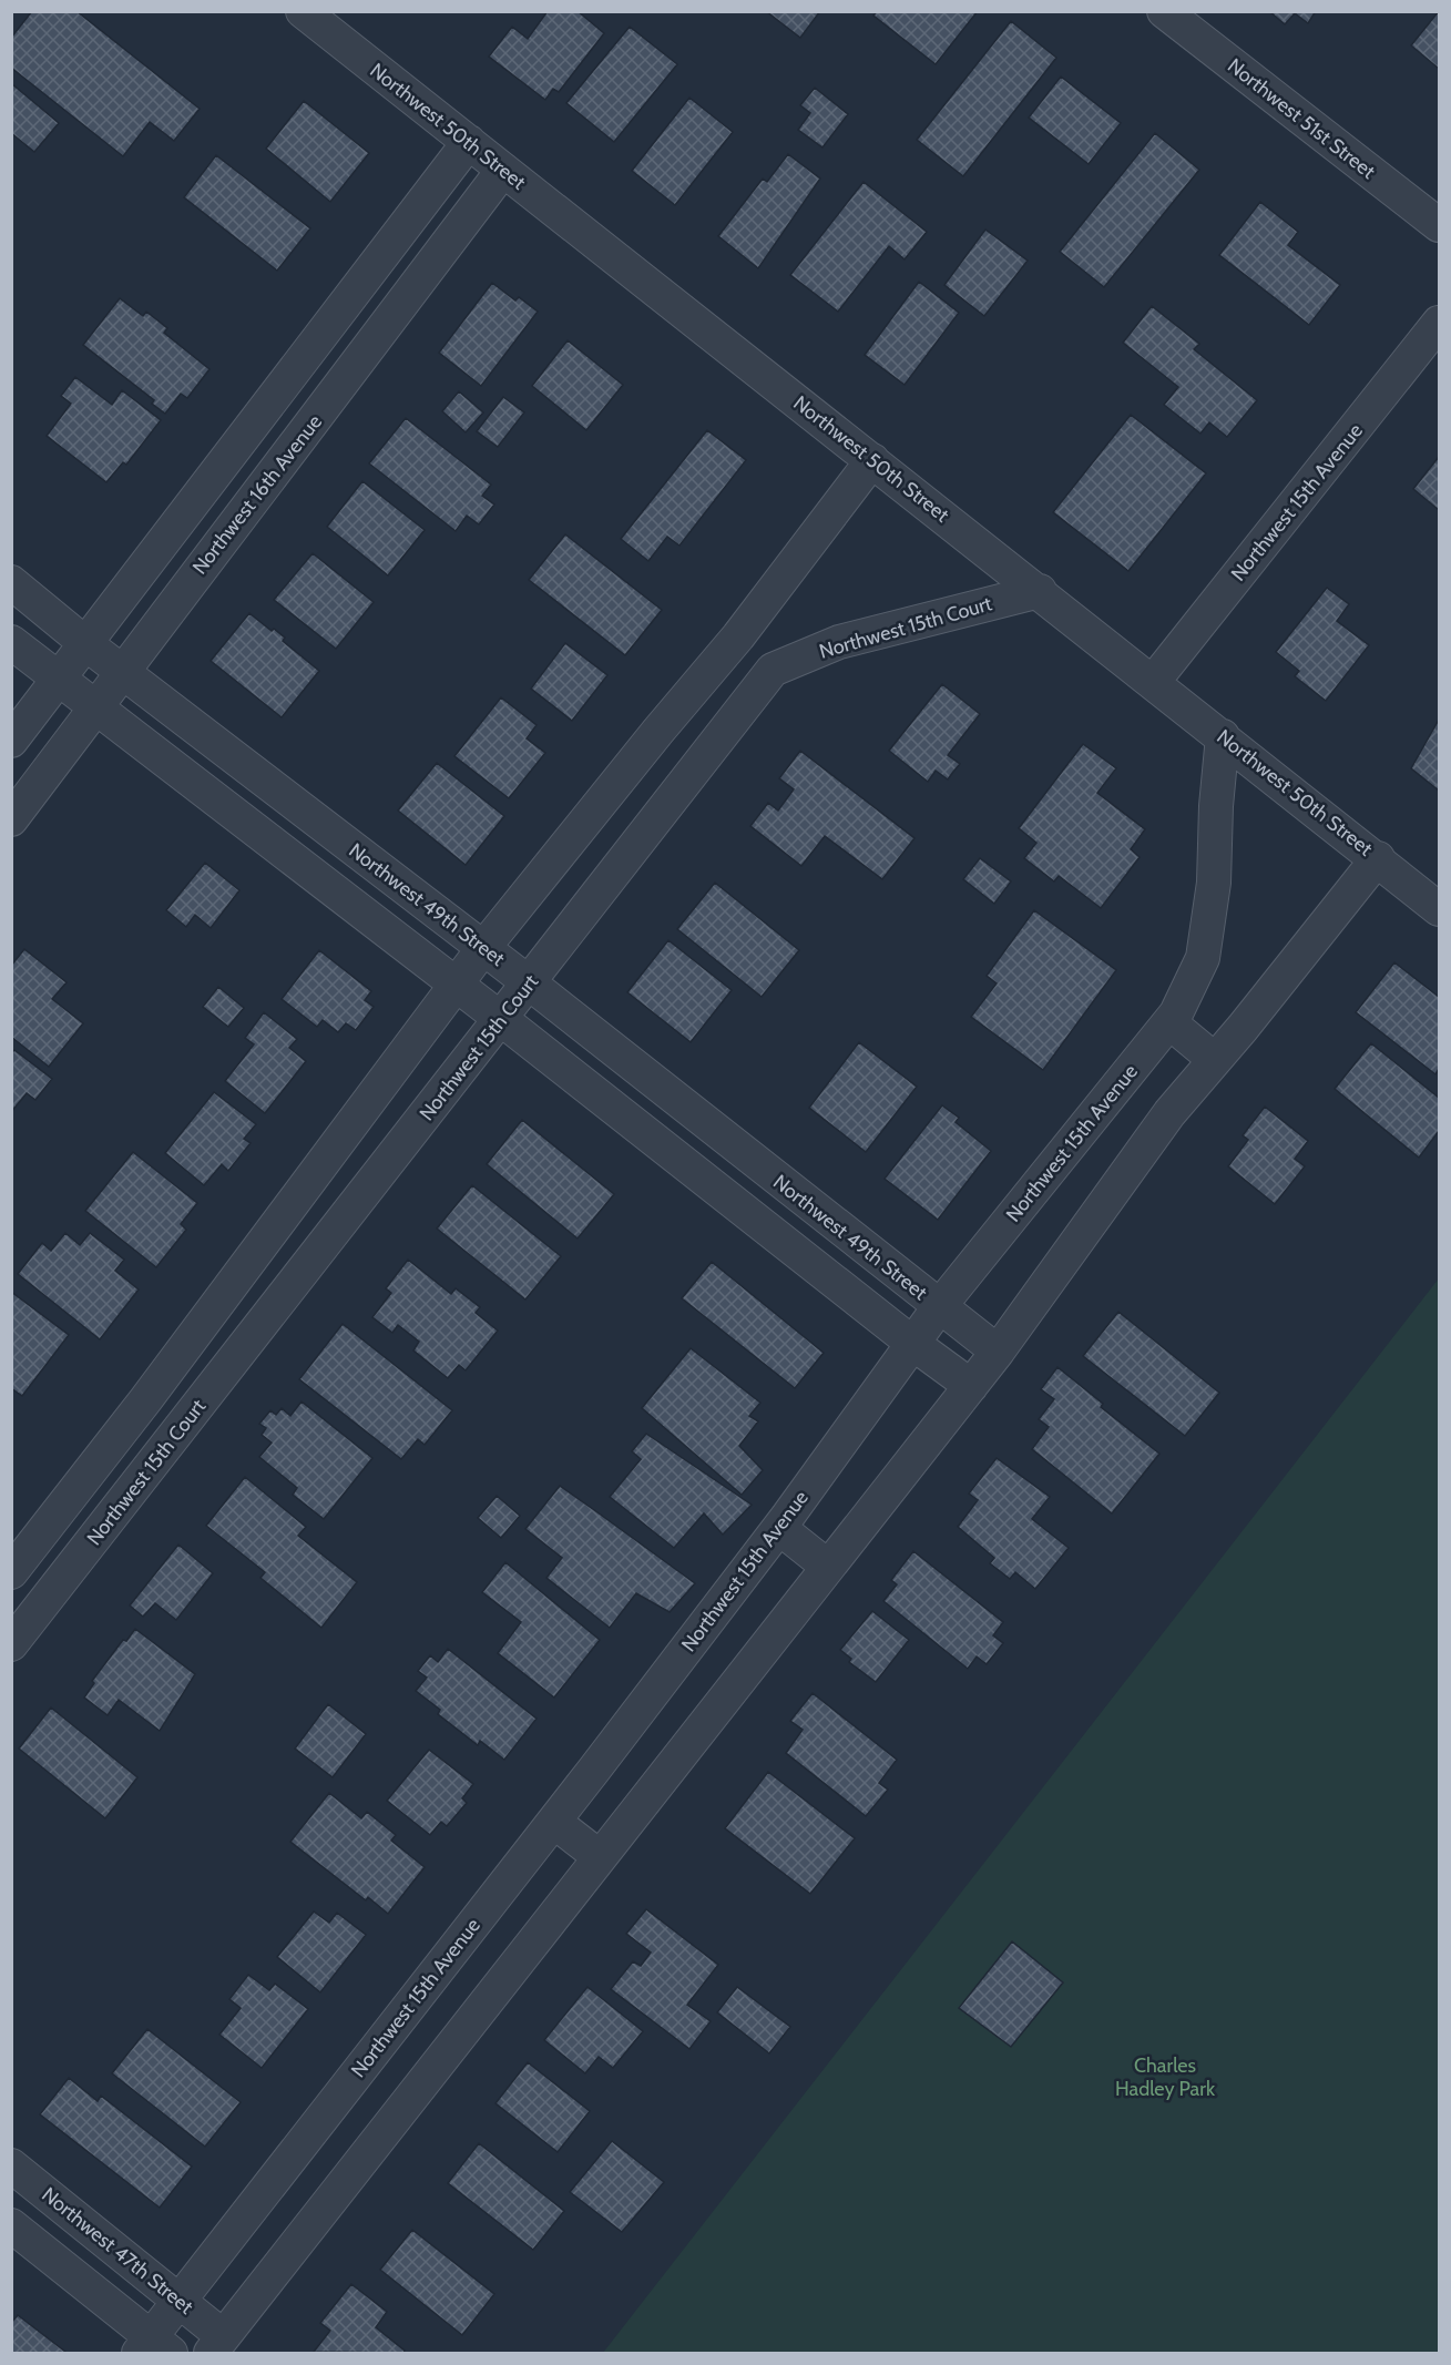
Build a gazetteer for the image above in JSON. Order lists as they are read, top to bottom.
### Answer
{
  "streets": {
    "street": [
      "Northwest 51st Street",
      "Northwest 50th Street",
      "Northwest 16th Avenue",
      "Northwest 15th Avenue",
      "Northwest 15th Court",
      "Northwest 49th Street",
      "Northwest 47th Street"
    ]
  },
  "crossings": [
    ["Northwest 50th Street", "Northwest 16th Avenue"],
    ["Northwest 50th Street", "Northwest 15th Avenue"],
    ["Northwest 50th Street", "Northwest 15th Court"],
    ["Northwest 16th Avenue", "Northwest 49th Street"],
    ["Northwest 15th Avenue", "Northwest 49th Street"],
    ["Northwest 15th Avenue", "Northwest 47th Street"],
    ["Northwest 15th Court", "Northwest 49th Street"]
  ],
  "parks": ["Charles Hadley Park"]
}
